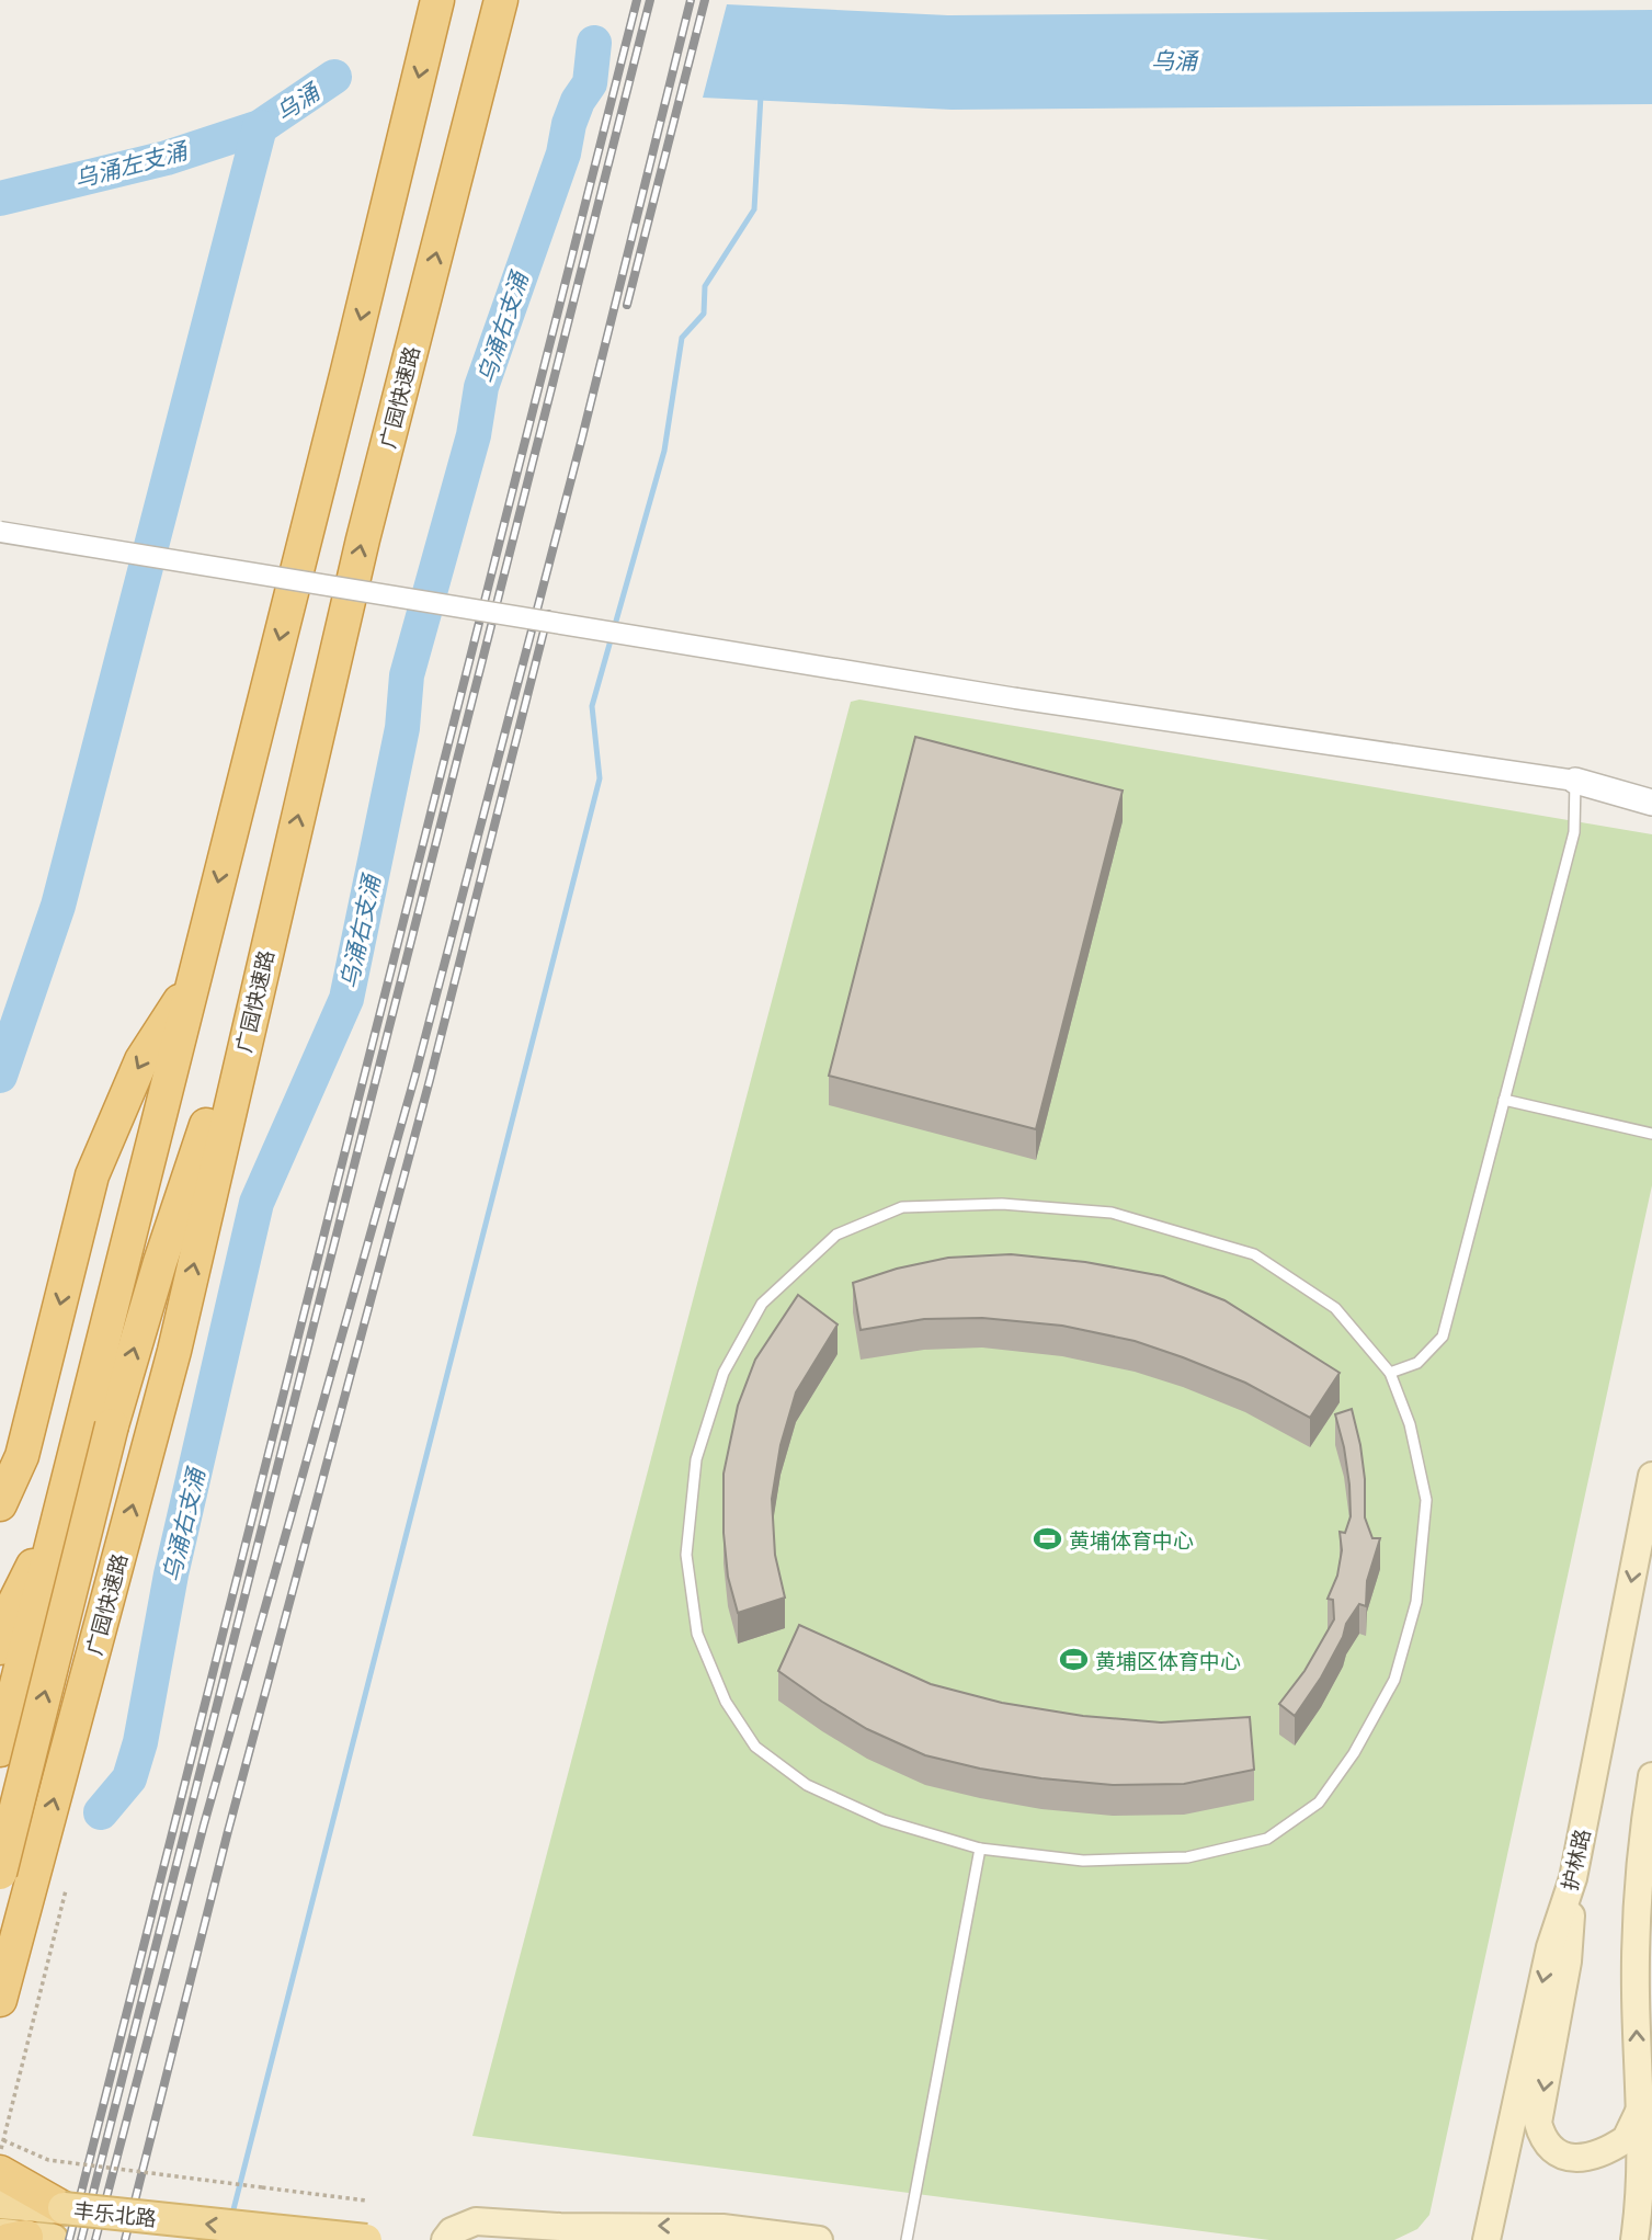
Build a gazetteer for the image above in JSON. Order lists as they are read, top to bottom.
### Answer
{
  "streets": {
    "highway": ["广园快速路"],
    "main road": ["护林路", "丰乐北路"]
  },
  "one_way": ["丰乐北路"],
  "water": ["乌涌", "乌涌左支涌", "乌涌右支涌"],
  "places": {
    "sports": ["黄埔体育中心", "黄埔区体育中心"]
  }
}
